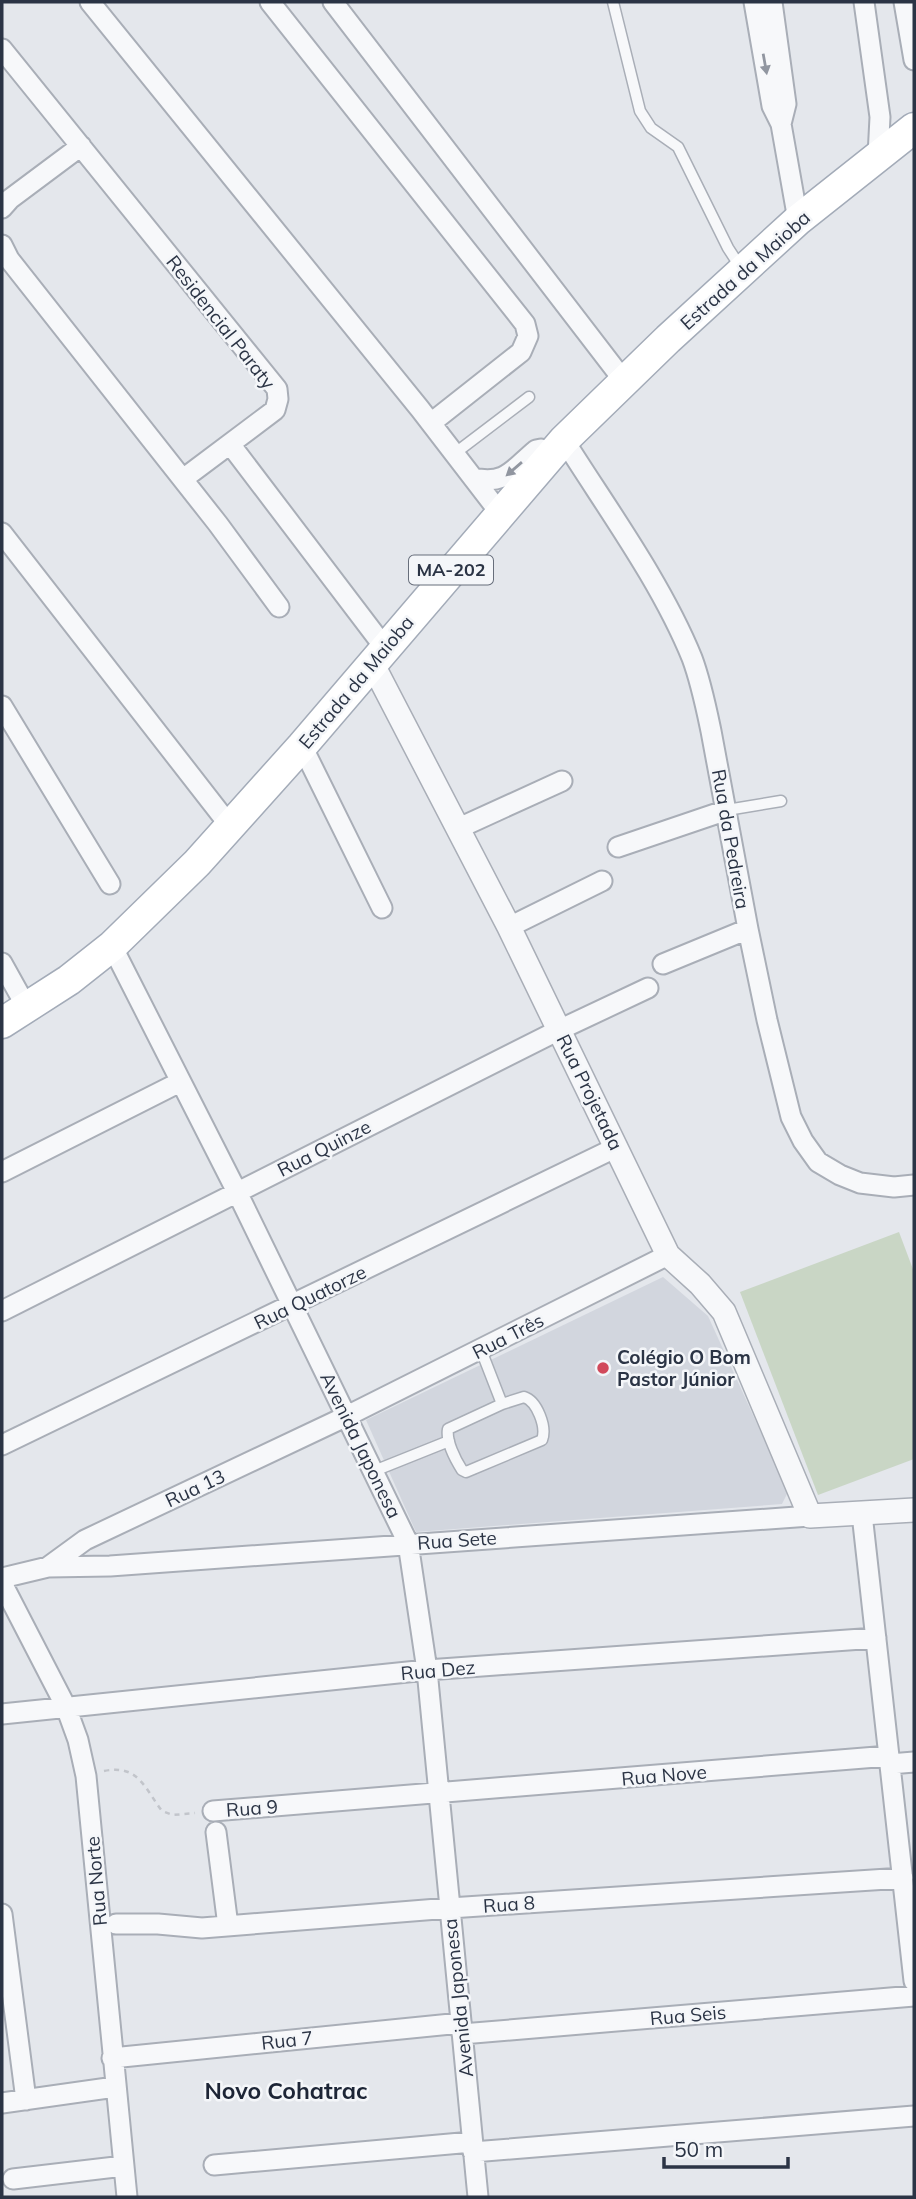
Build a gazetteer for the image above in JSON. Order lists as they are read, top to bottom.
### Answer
{
  "streets": {
    "main road": ["Estrada da Maioba", "MA-202"],
    "street": [
      "Residencial Paraty",
      "Rua da Pedreira",
      "Rua Projetada",
      "Rua Quinze",
      "Rua Quatorze",
      "Rua Três",
      "Avenida Japonesa",
      "Rua 13",
      "Rua Sete",
      "Rua Dez",
      "Rua Nove",
      "Rua 9",
      "Rua Norte",
      "Rua 8",
      "Rua Seis",
      "Rua 7"
    ]
  },
  "crossings": [
    ["Estrada da Maioba", "Rua da Pedreira"],
    ["Estrada da Maioba", "Rua Projetada"],
    ["Estrada da Maioba", "Avenida Japonesa"],
    ["Rua Projetada", "Rua Quinze"],
    ["Rua Projetada", "Rua Quatorze"],
    ["Rua Projetada", "Rua Três"],
    ["Rua Projetada", "Rua Sete"],
    ["Rua Quinze", "Avenida Japonesa"],
    ["Rua Quatorze", "Avenida Japonesa"],
    ["Rua Três", "Avenida Japonesa"],
    ["Rua Três", "Rua 13"],
    ["Avenida Japonesa", "Rua 13"],
    ["Avenida Japonesa", "Rua Sete"],
    ["Avenida Japonesa", "Rua Dez"],
    ["Avenida Japonesa", "Rua Nove"],
    ["Avenida Japonesa", "Rua 9"],
    ["Avenida Japonesa", "Rua 8"],
    ["Avenida Japonesa", "Rua Seis"],
    ["Avenida Japonesa", "Rua 7"],
    ["Rua 13", "Rua Sete"],
    ["Rua Sete", "Rua Norte"],
    ["Rua Dez", "Rua Norte"],
    ["Rua Nove", "Rua 9"],
    ["Rua 9", "Rua Norte"],
    ["Rua Norte", "Rua 7"],
    ["Rua Seis", "Rua 7"]
  ],
  "districts": ["Novo Cohatrac"],
  "places": ["Colégio O Bom Pastor Júnior"],
  "scale_bar": "50 m"
}
